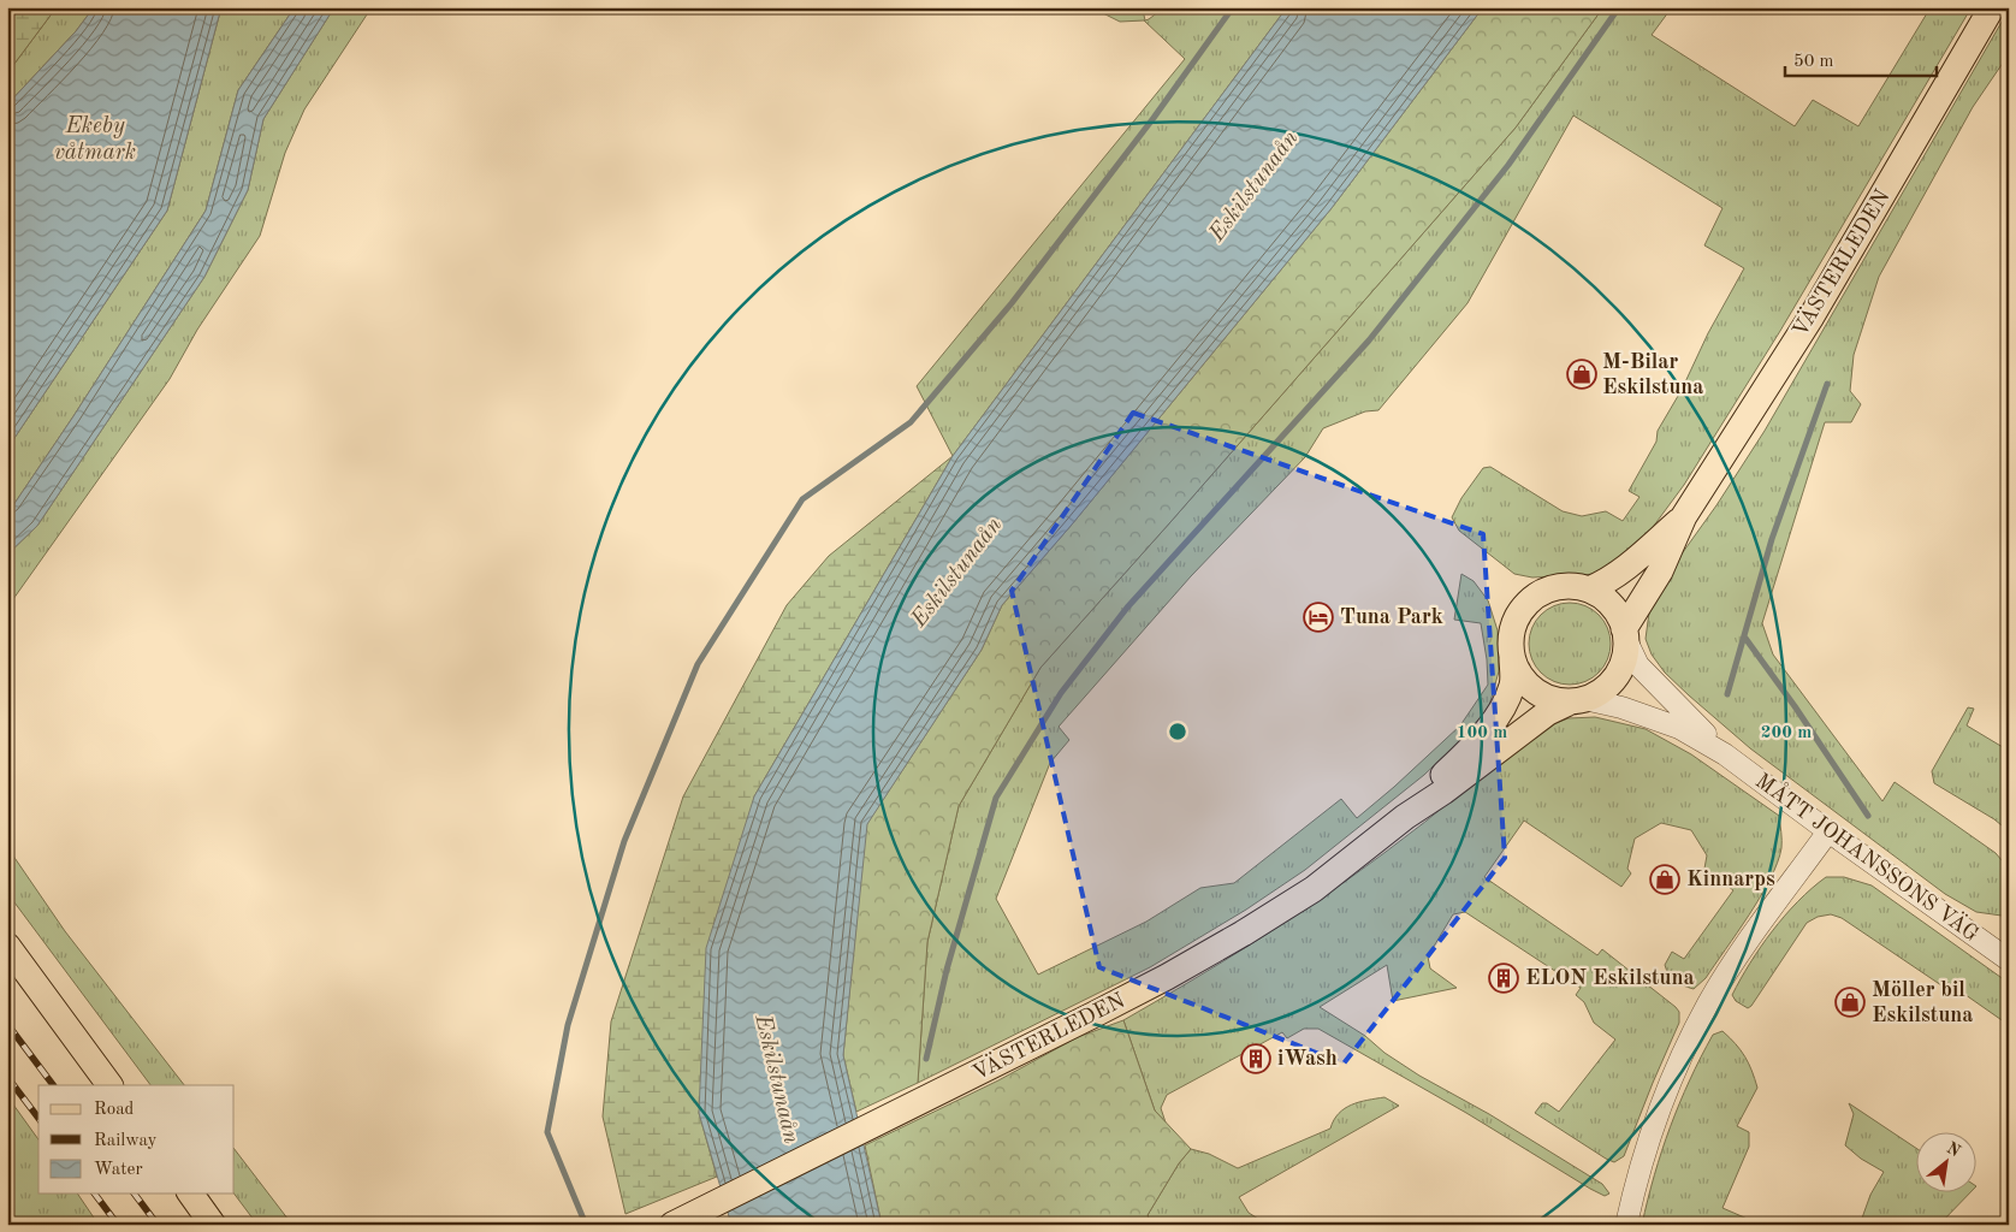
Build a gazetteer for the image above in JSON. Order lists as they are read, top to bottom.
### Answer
{
  "streets": {
    "main road": ["VÄSTERLEDEN"],
    "street": ["MÅTT JOHANSSONS VÄG"]
  },
  "crossings": [
    ["VÄSTERLEDEN", "MÅTT JOHANSSONS VÄG"]
  ],
  "water": ["Ekeby våtmark", "Eskilstunaån"],
  "places": {
    "shop": ["M-Bilar Eskilstuna", "Kinnarps", "Möller bil Eskilstuna"],
    "hotel": ["Tuna Park"],
    "building": ["ELON Eskilstuna", "iWash"]
  },
  "legend": ["Road", "Railway", "Water"],
  "scale_bar": "50 m",
  "north": "top right",
  "rings": ["100 m", "200 m"]
}
